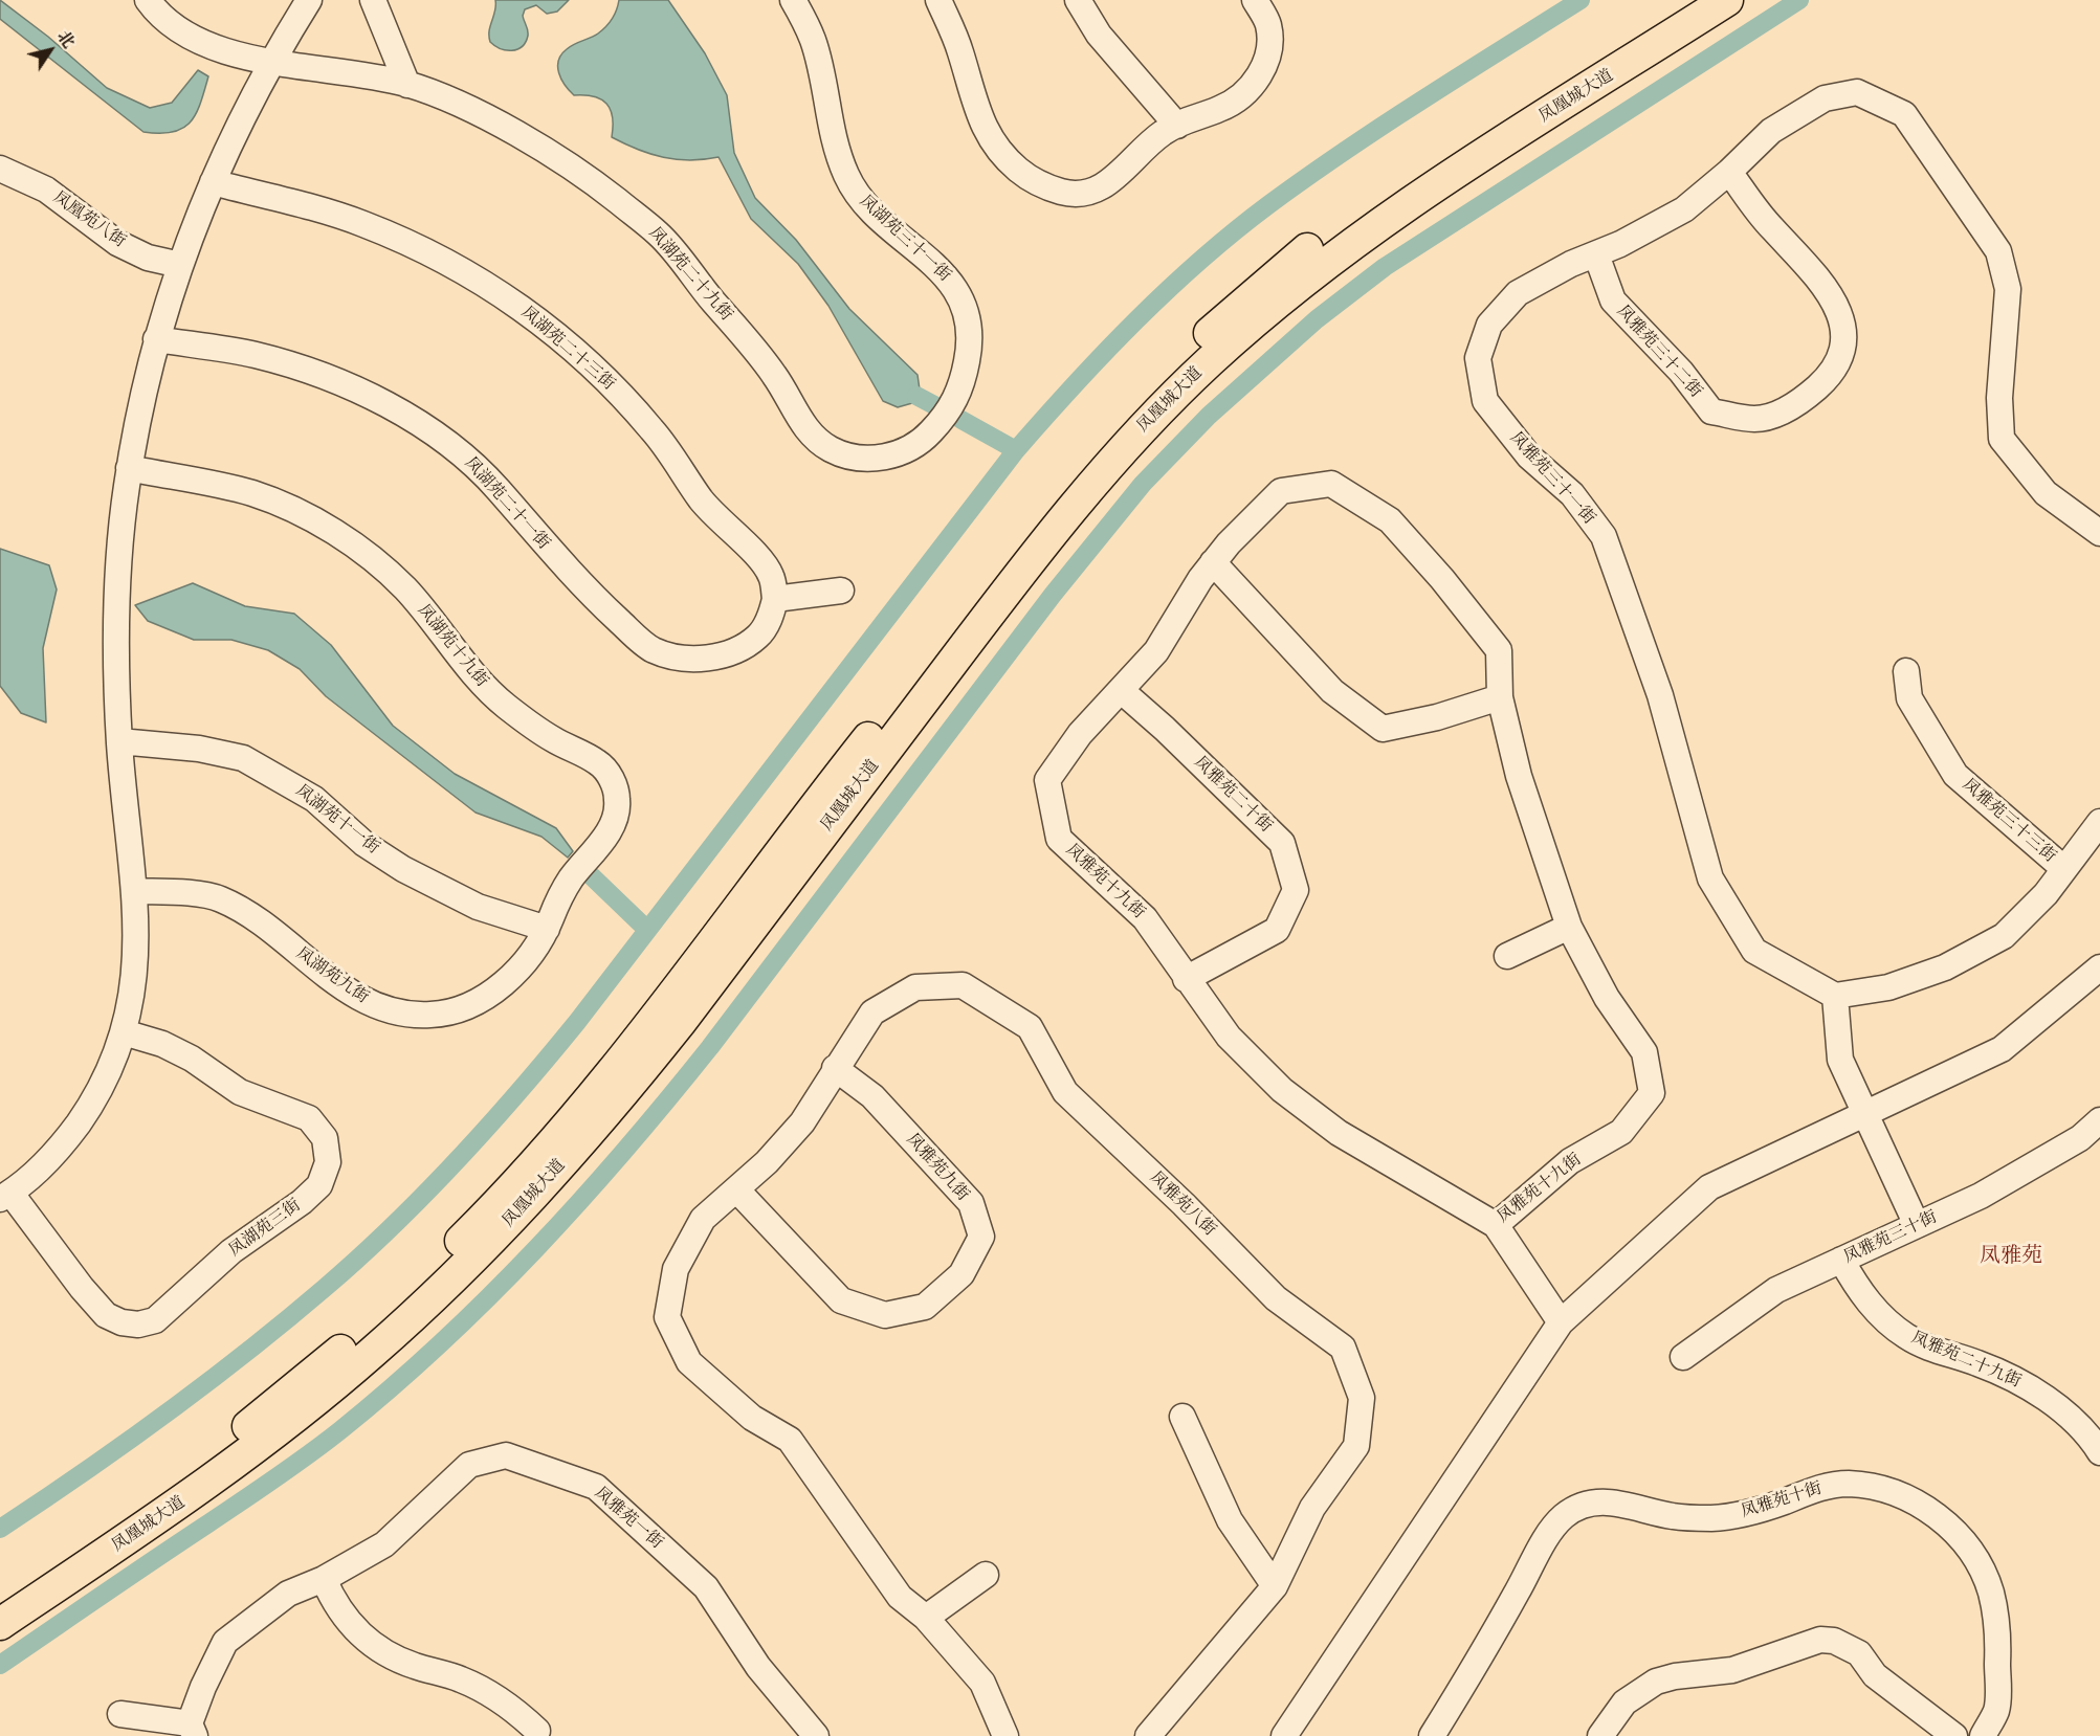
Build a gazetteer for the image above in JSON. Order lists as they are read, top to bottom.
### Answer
{
  "streets": {
    "main road": ["凤凰城大道"],
    "street": [
      "凤凰苑八街",
      "凤湖苑三十一街",
      "凤湖苑二十九街",
      "凤湖苑二十三街",
      "凤雅苑三十二街",
      "凤雅苑三十一街",
      "凤湖苑二十一街",
      "凤湖苑十九街",
      "凤雅苑二十街",
      "凤湖苑十一街",
      "凤雅苑三十三街",
      "凤雅苑十九街",
      "凤湖苑九街",
      "凤雅苑九街",
      "凤雅苑八街",
      "凤湖苑三街",
      "凤雅苑三十街",
      "凤雅苑二十九街",
      "凤雅苑十街",
      "凤雅苑一街"
    ]
  },
  "crossings": [
    ["凤湖苑三十一街", "凤湖苑二十九街"],
    ["凤湖苑二十三街", "凤湖苑二十一街"],
    ["凤雅苑三十二街", "凤雅苑三十一街"],
    ["凤湖苑十九街", "凤湖苑十一街"],
    ["凤湖苑十九街", "凤湖苑九街"],
    ["凤雅苑二十街", "凤雅苑十九街"],
    ["凤湖苑十一街", "凤湖苑九街"],
    ["凤雅苑九街", "凤雅苑八街"],
    ["凤雅苑三十街", "凤雅苑二十九街"]
  ],
  "districts": ["凤雅苑"],
  "north": "top right"
}
